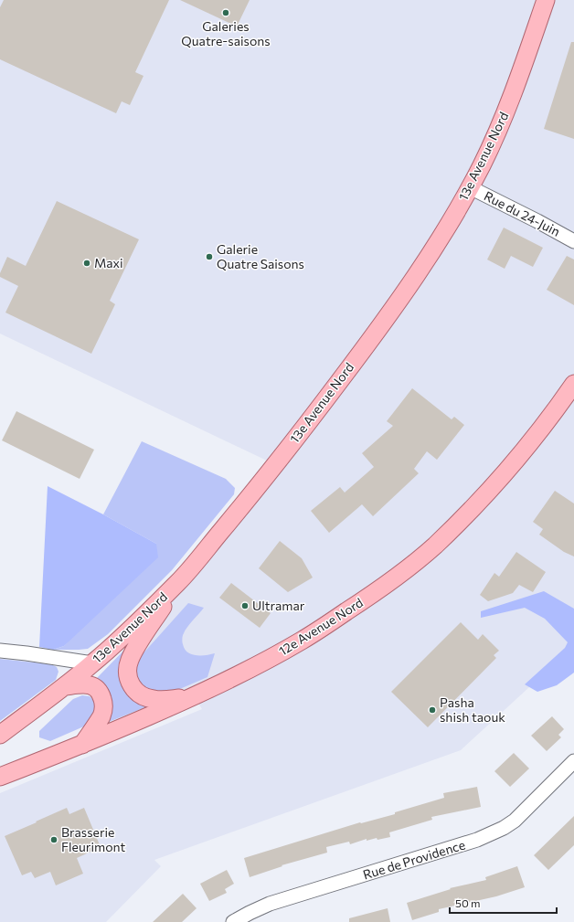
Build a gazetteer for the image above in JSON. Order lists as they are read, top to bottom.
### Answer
{
  "streets": {
    "main road": ["13e Avenue Nord", "12e Avenue Nord"],
    "street": ["Rue du 24-Juin", "Rue de Providence"]
  },
  "crossings": [
    ["13e Avenue Nord", "Rue du 24-Juin"]
  ],
  "places": [
    "Galeries Quatre-saisons",
    "Galerie Quatre Saisons",
    "Maxi",
    "Ultramar",
    "Pasha shish taouk",
    "Brasserie Fleurimont"
  ],
  "scale_bar": "50 m"
}
